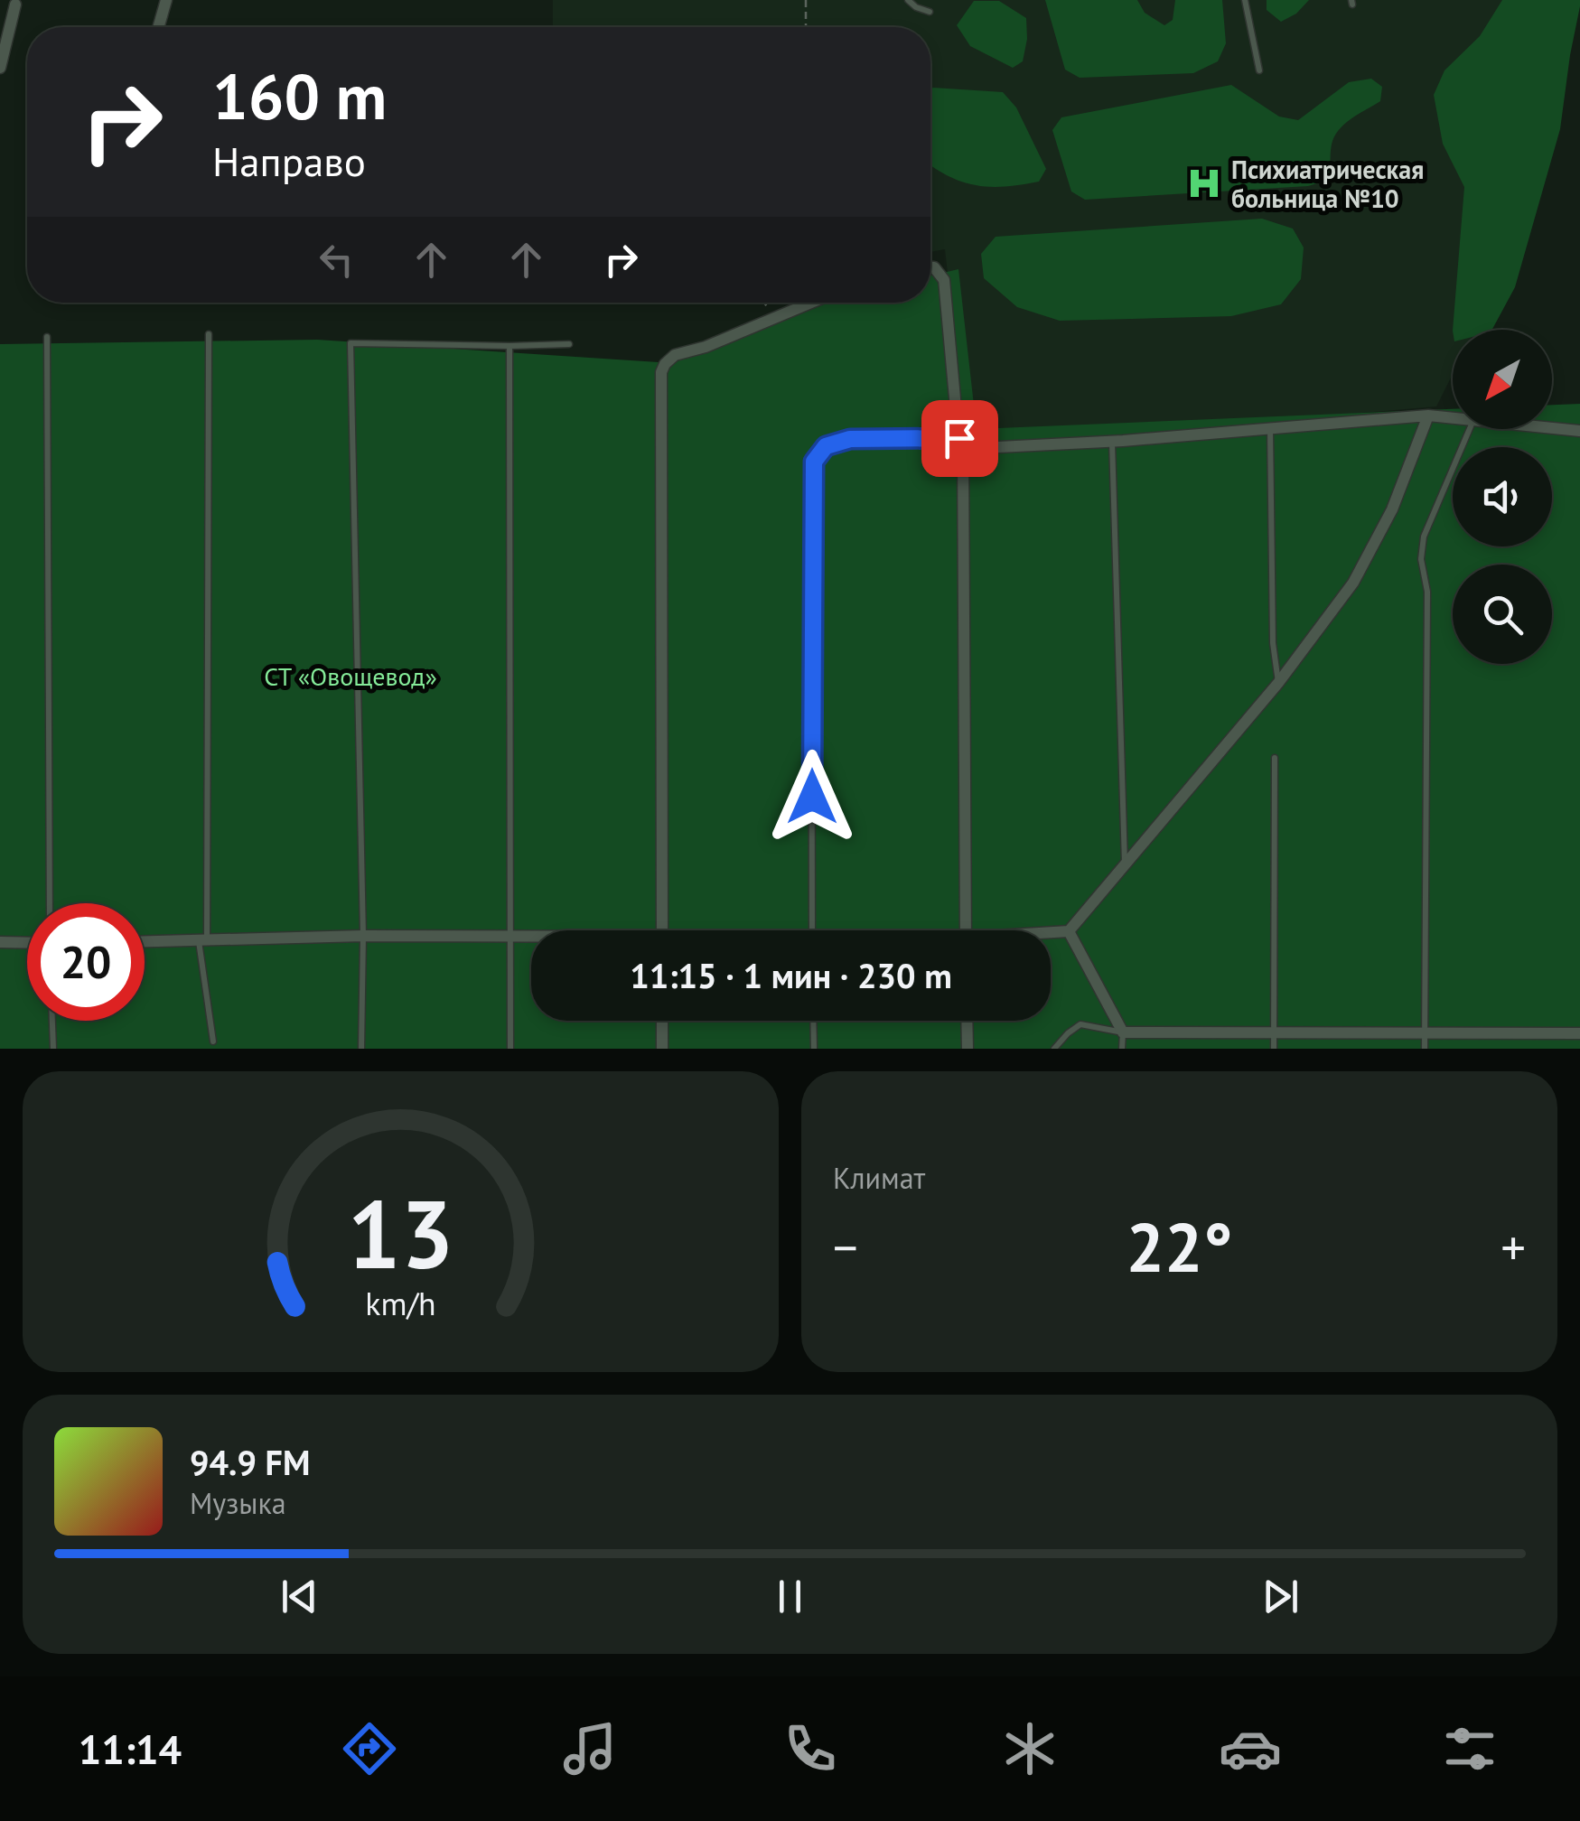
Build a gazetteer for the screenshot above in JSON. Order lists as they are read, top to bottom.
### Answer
{
  "parks": ["СТ «Овощевод»"],
  "places": {
    "hospital": ["Психиатрическая больница №10"]
  },
  "north": "bottom left",
  "page": {
    "turn": ["160 m", "Направо"],
    "limit": "20",
    "trip": "11:15 · 1 мин · 230 m",
    "tile": "Климат",
    "heat": ["−", "22°", "+"],
    "song": ["94.9 FM", "Музыка"],
    "tabs": "11:14",
    "gauge": ["13", "km/h"]
  }
}
